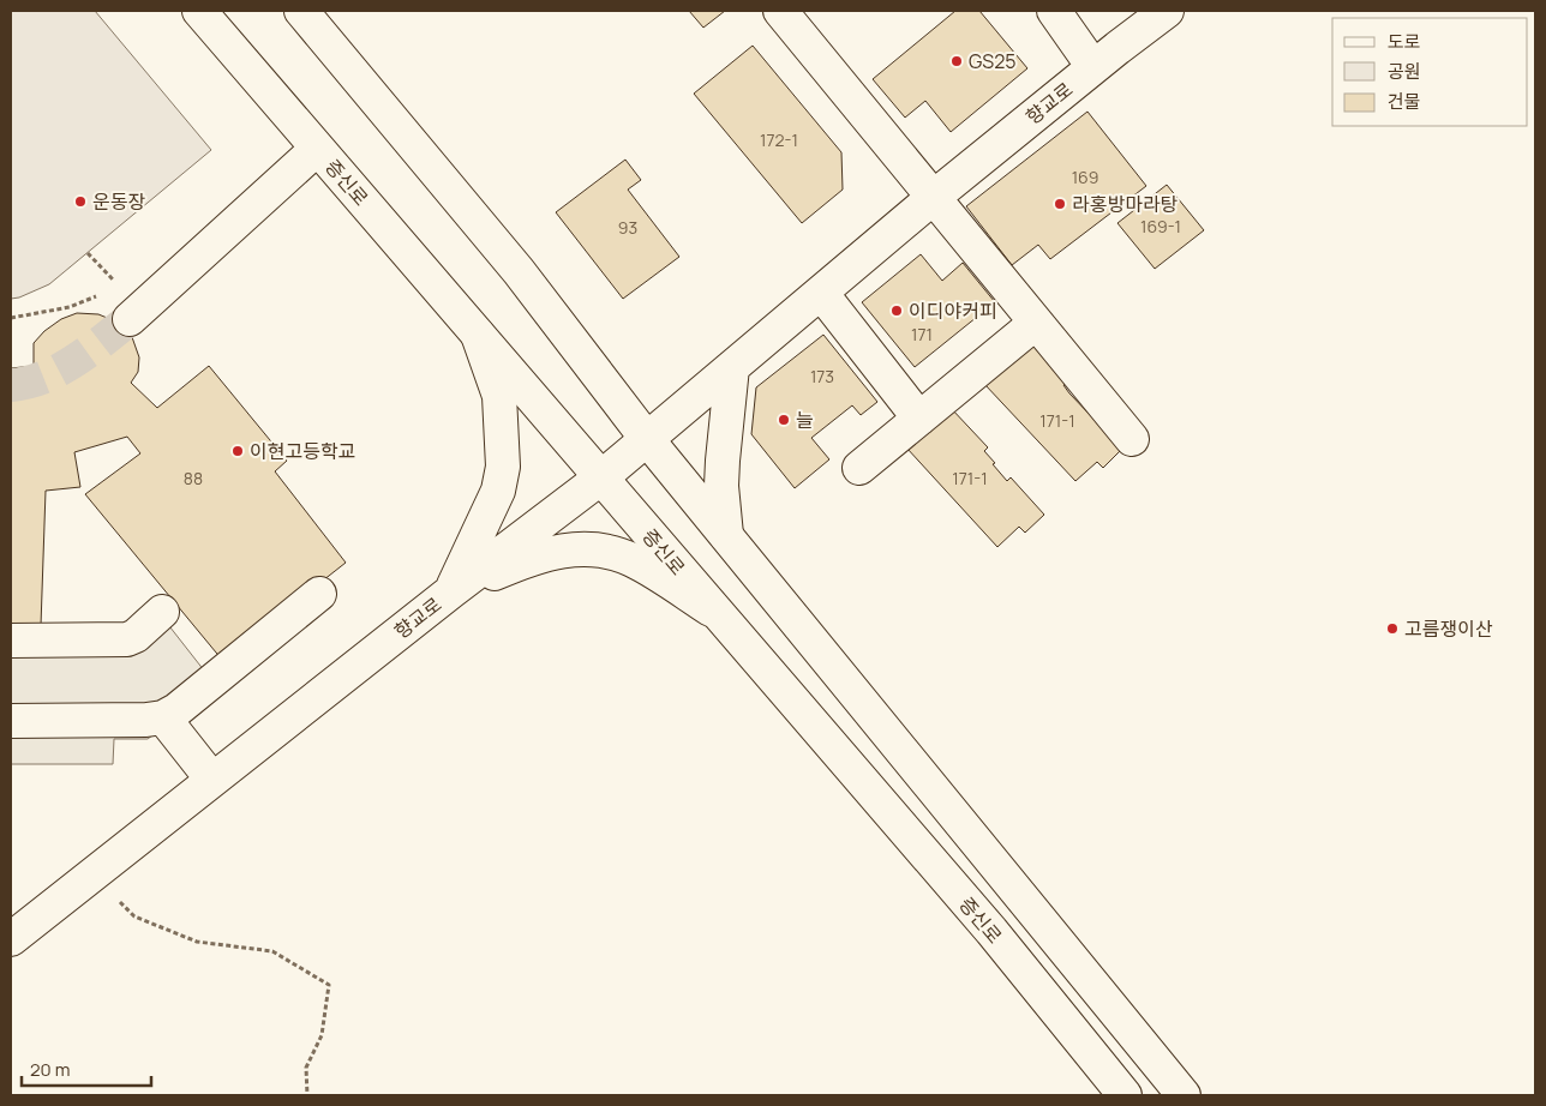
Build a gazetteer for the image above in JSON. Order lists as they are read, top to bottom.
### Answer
{
  "streets": {
    "main road": ["향교로", "증신로"]
  },
  "crossings": [
    ["향교로", "증신로"]
  ],
  "places": [
    "GS25",
    "운동장",
    "라홍방마라탕",
    "이디야커피",
    "늘",
    "이현고등학교",
    "고름쟁이산"
  ],
  "house_numbers": [
    "172-1",
    "169",
    "169-1",
    "93",
    "171",
    "173",
    "171-1",
    "88",
    "171-1"
  ],
  "legend": ["도로", "공원", "건물"],
  "scale_bar": "20 m"
}
